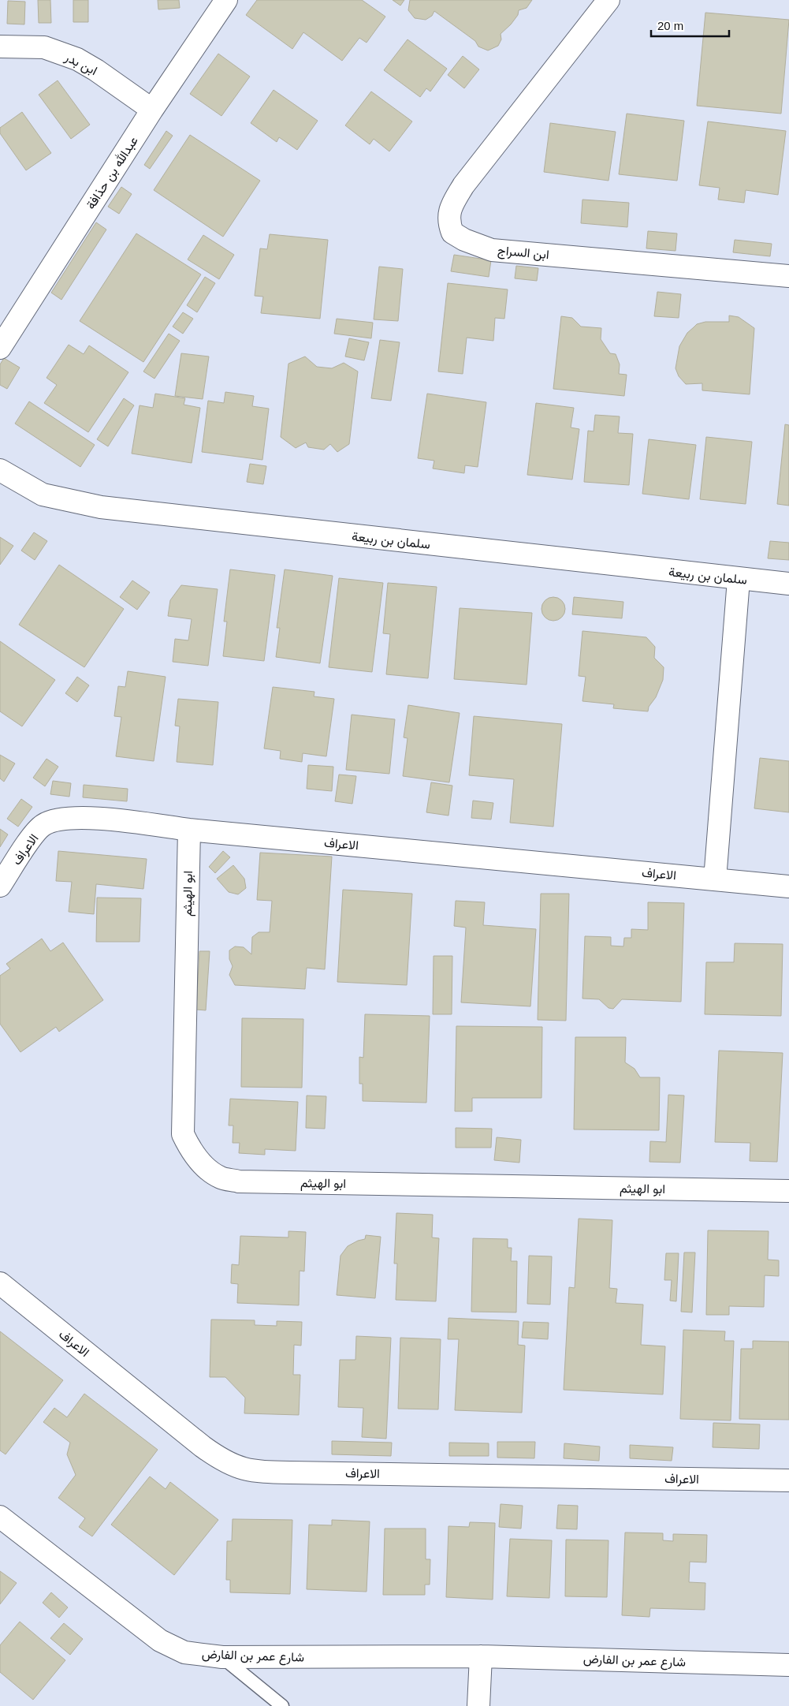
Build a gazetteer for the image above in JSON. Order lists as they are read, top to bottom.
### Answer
{
  "streets": {
    "street": [
      "ابن بدر",
      "عبدالله بن حذافة",
      "ابن السراج",
      "سلمان بن ربيعة",
      "الاعراف",
      "ابو الهيثم",
      "شارع عمر بن الفارض"
    ]
  },
  "crossings": [
    ["ابن بدر", "عبدالله بن حذافة"],
    ["الاعراف", "ابو الهيثم"]
  ],
  "scale_bar": "20 m"
}
